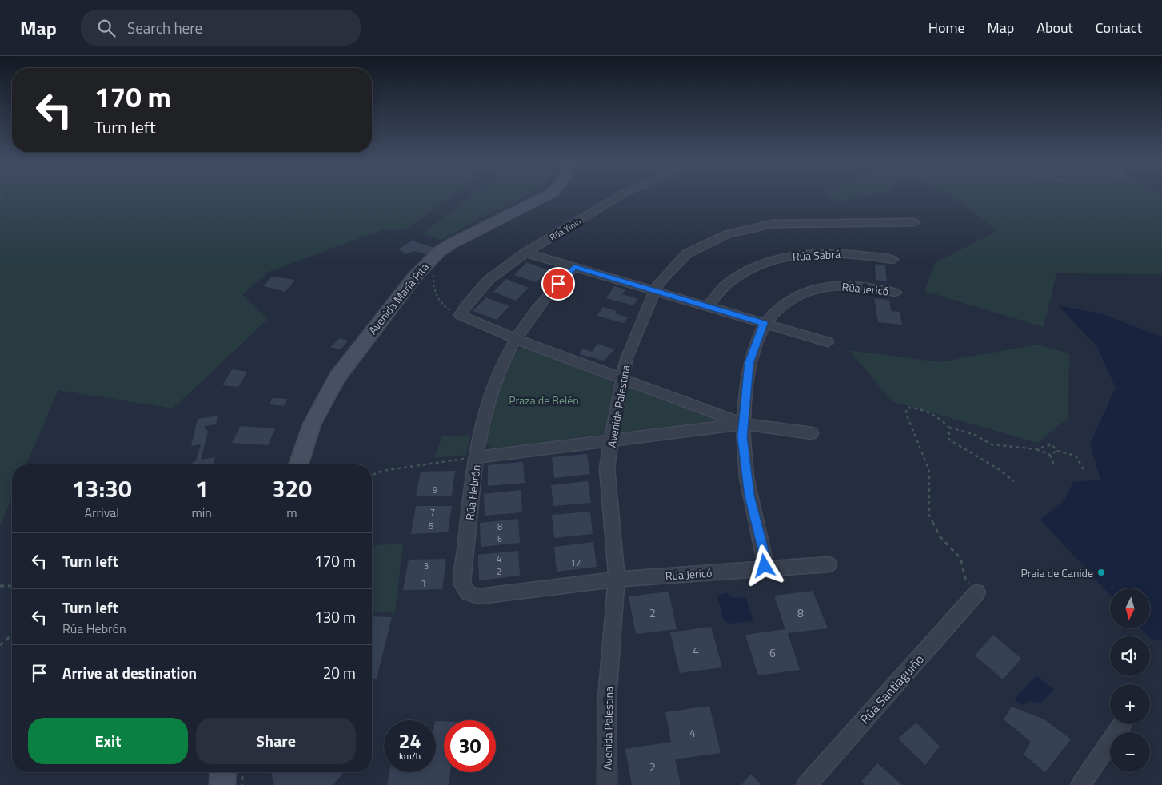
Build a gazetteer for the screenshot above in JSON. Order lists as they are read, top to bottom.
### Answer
{
  "streets": {
    "main road": ["Avenida María Pita"],
    "street": [
      "Rúa Yinin",
      "Rúa Sabrá",
      "Rúa Jericó",
      "Avenida Palestina",
      "Rúa Hebrón",
      "Rúa Santiaguiño"
    ]
  },
  "crossings": [
    ["Rúa Jericó", "Avenida Palestina"],
    ["Rúa Jericó", "Rúa Hebrón"],
    ["Avenida Palestina", "Rúa Hebrón"]
  ],
  "parks": ["Praza de Belén"],
  "places": ["Praia de Canide"],
  "house_numbers": [
    "9",
    "7",
    "5",
    "8",
    "6",
    "4",
    "17",
    "3",
    "2",
    "1",
    "2",
    "8",
    "4",
    "6",
    "4",
    "2"
  ],
  "north": "bottom",
  "page": {
    "header": "Map",
    "search": "Search here",
    "nav": [
      "Home",
      "Map",
      "About",
      "Contact"
    ],
    "turn": ["170 m", "Turn left"],
    "eta": [
      "13:30",
      "Arrival",
      "1",
      "min",
      "320",
      "m"
    ],
    "list": [
      {
        "name": "Turn left",
        "value": "170 m"
      },
      {
        "name": "Turn left",
        "note": "Rúa Hebrón",
        "value": "130 m"
      },
      {
        "name": "Arrive at destination",
        "value": "20 m"
      }
    ],
    "map_buttons": ["+", "−"],
    "buttons": ["Exit", "Share"],
    "speed": "24 km/h",
    "limit": "30"
  }
}
